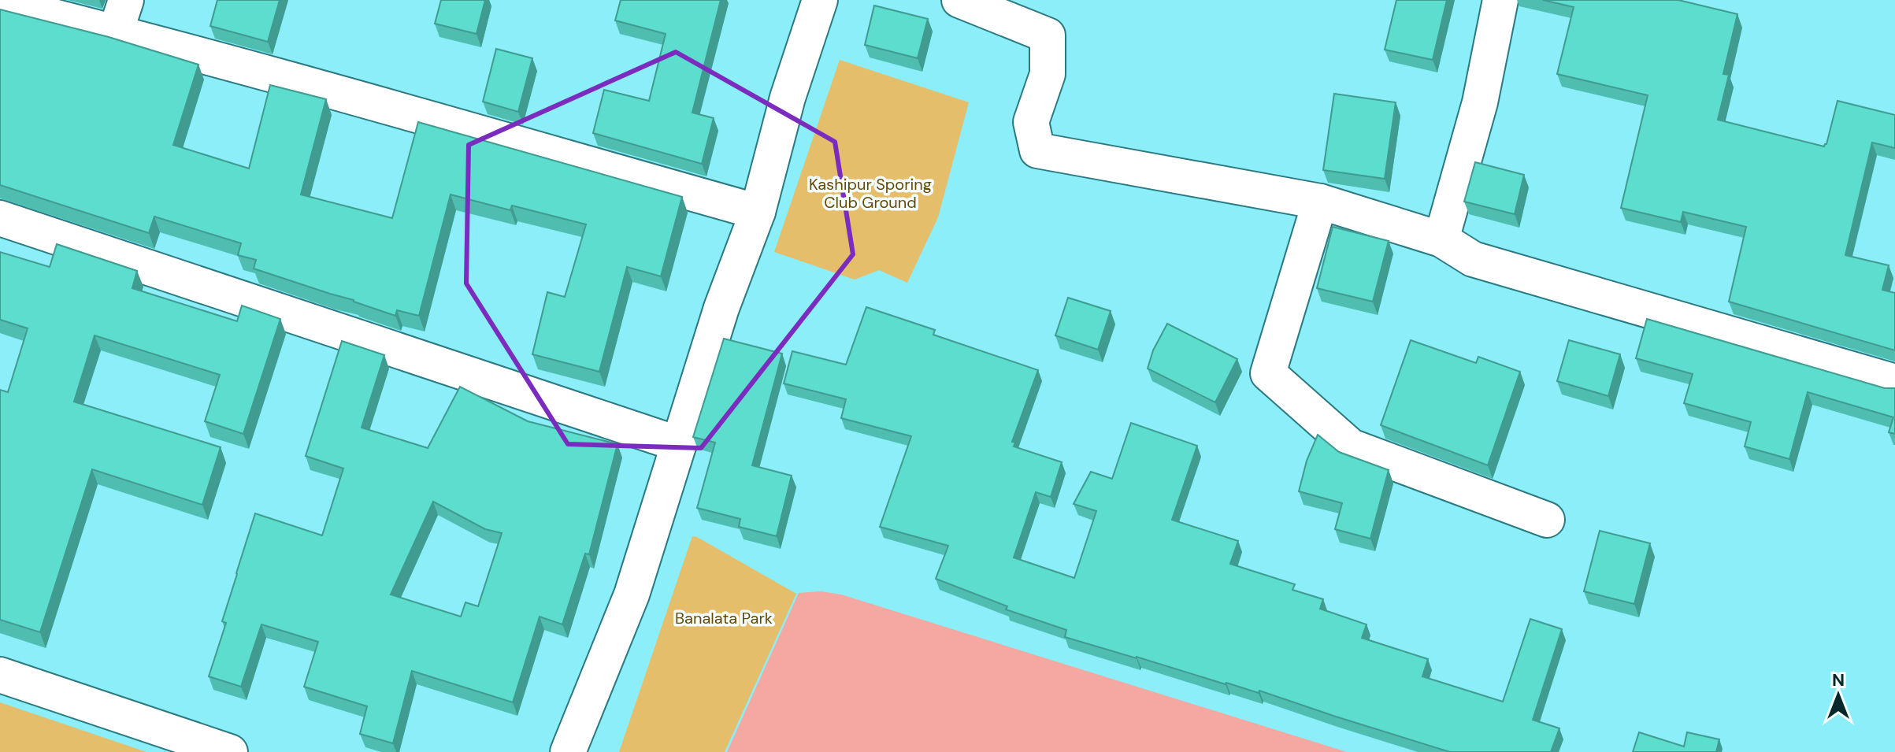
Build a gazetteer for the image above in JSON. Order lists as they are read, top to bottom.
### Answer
{
  "parks": ["Kashipur Sporing Club Ground", "Banalata Park"],
  "north": "top"
}
